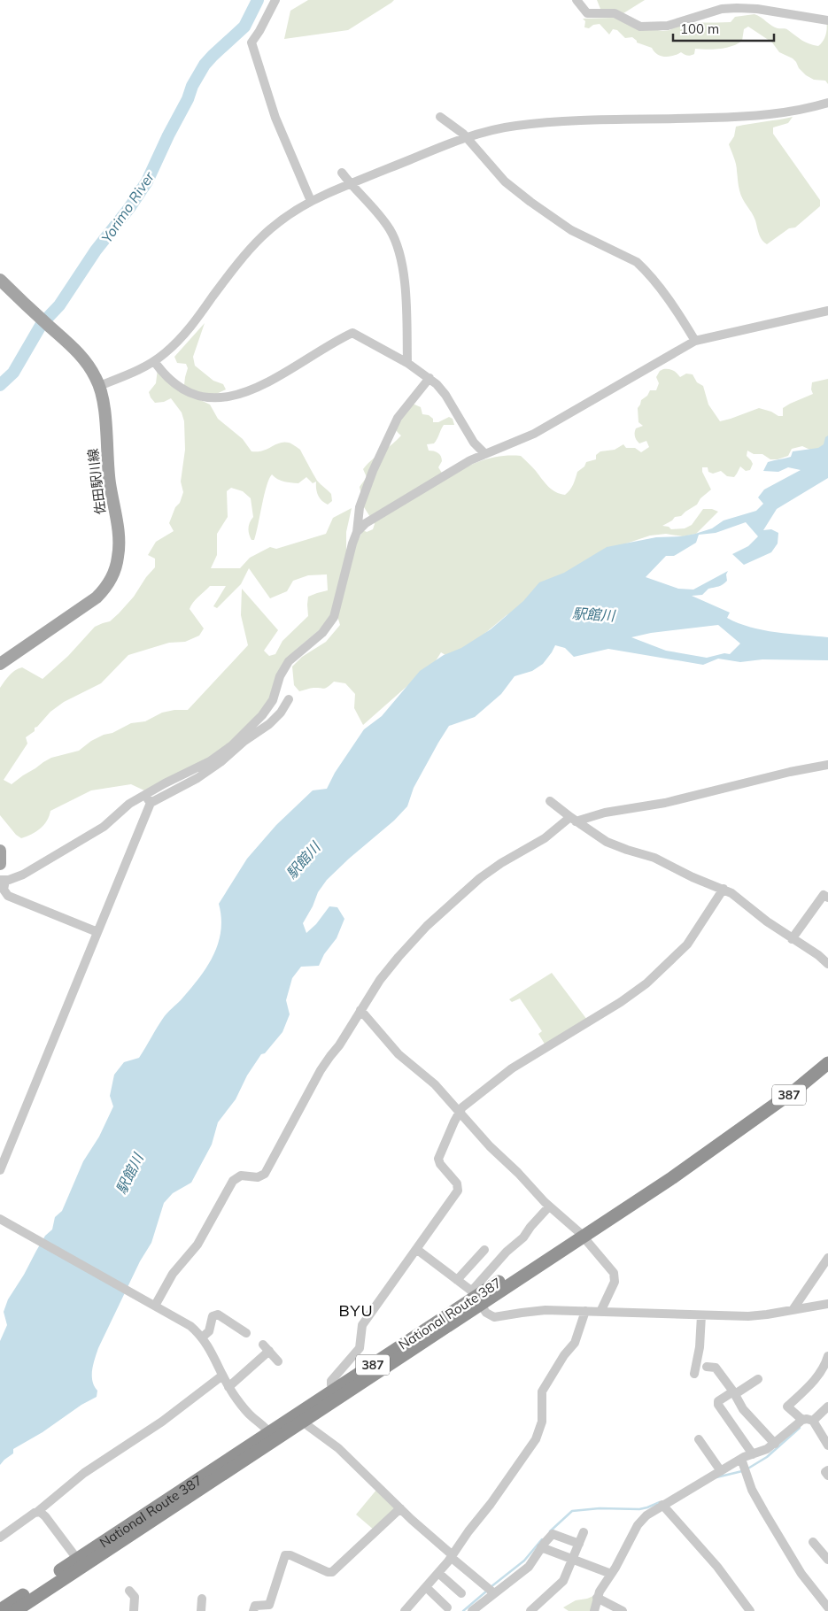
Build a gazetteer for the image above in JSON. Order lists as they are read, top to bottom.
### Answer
{
  "streets": {
    "highway": ["387", "National Route 387"],
    "main road": ["佐田駅川線"]
  },
  "districts": ["BYU"],
  "water": ["Yorimo River", "駅館川"],
  "scale_bar": "100 m"
}
